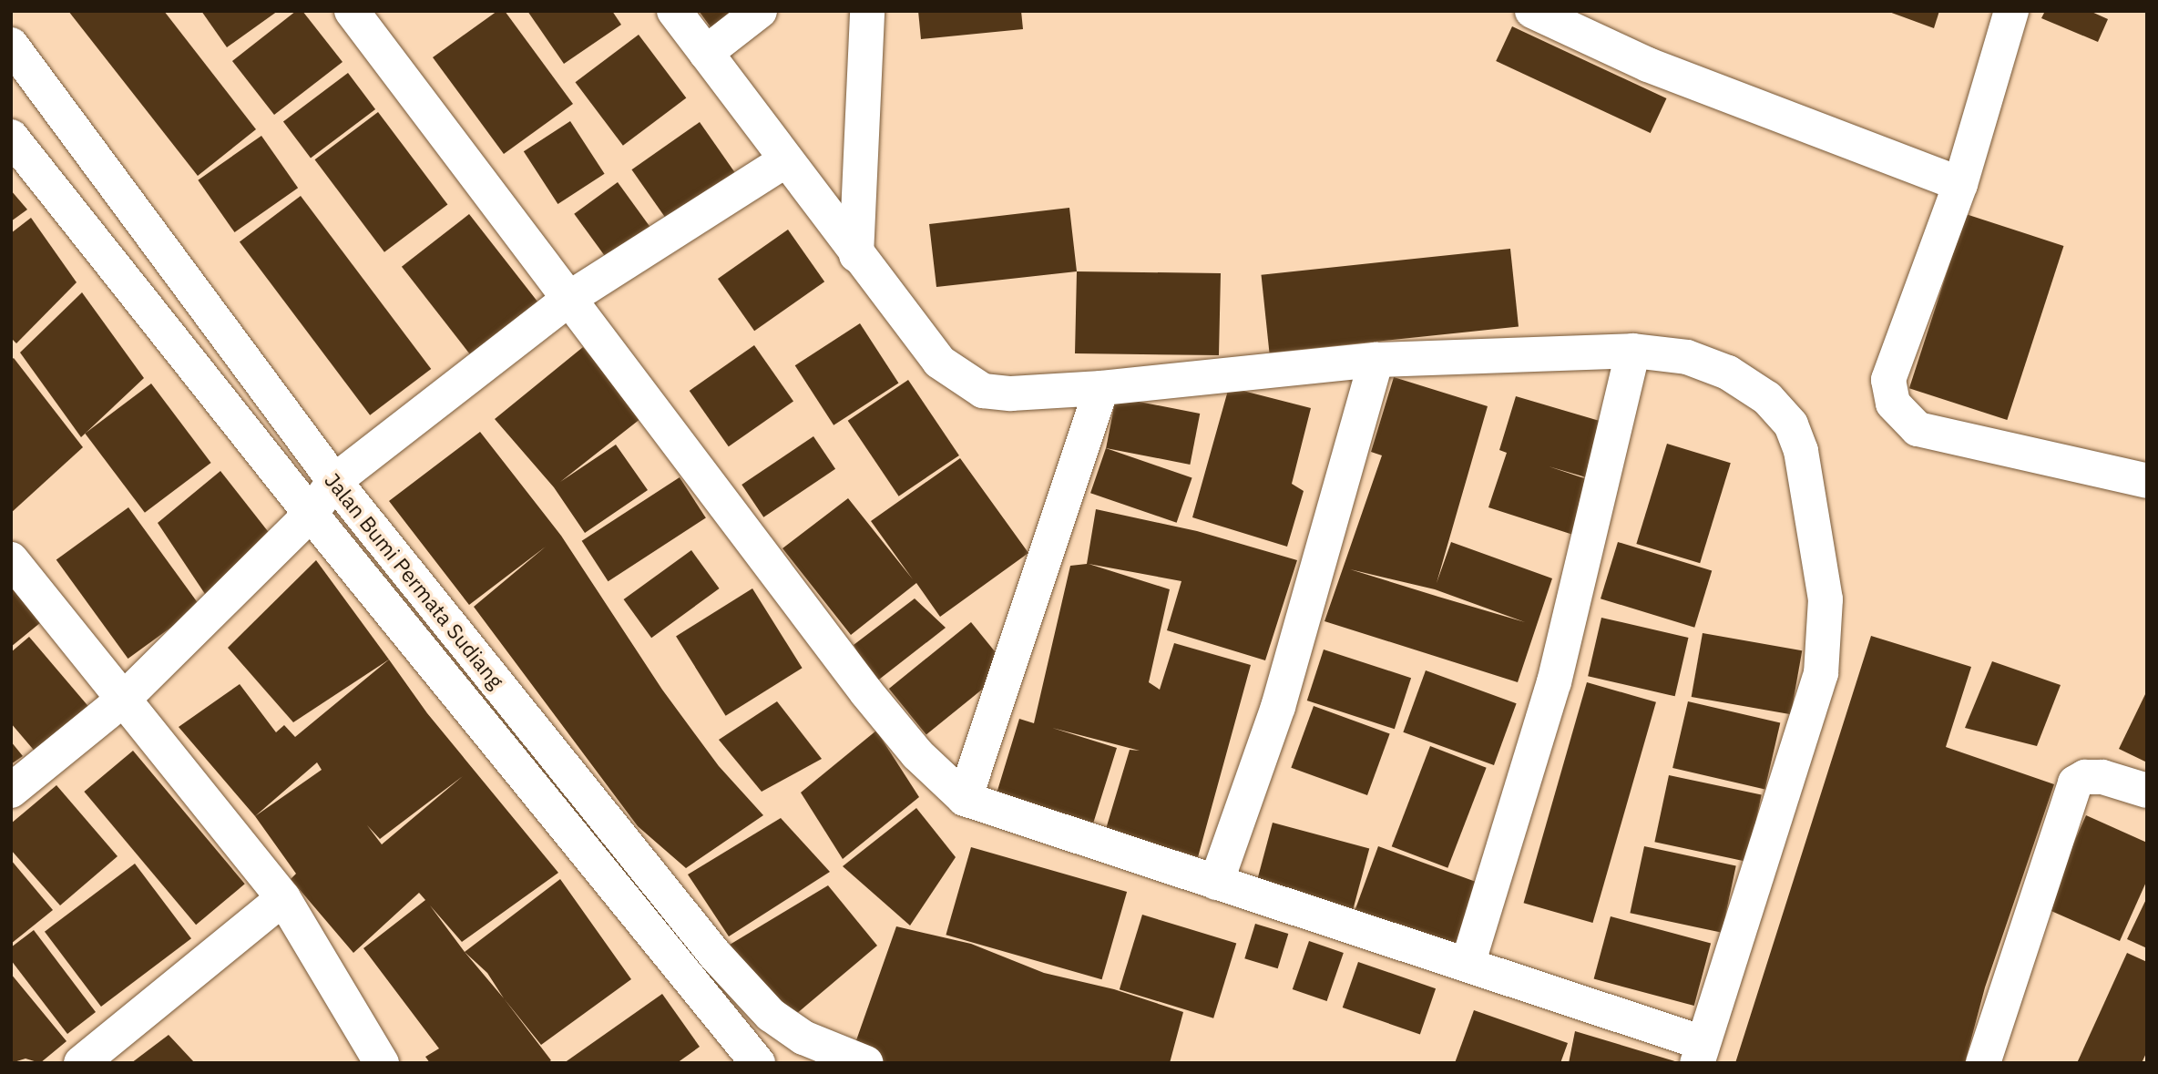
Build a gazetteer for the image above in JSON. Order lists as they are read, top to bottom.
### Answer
{
  "streets": {
    "street": ["Jalan Bumi Permata Sudiang"]
  }
}
